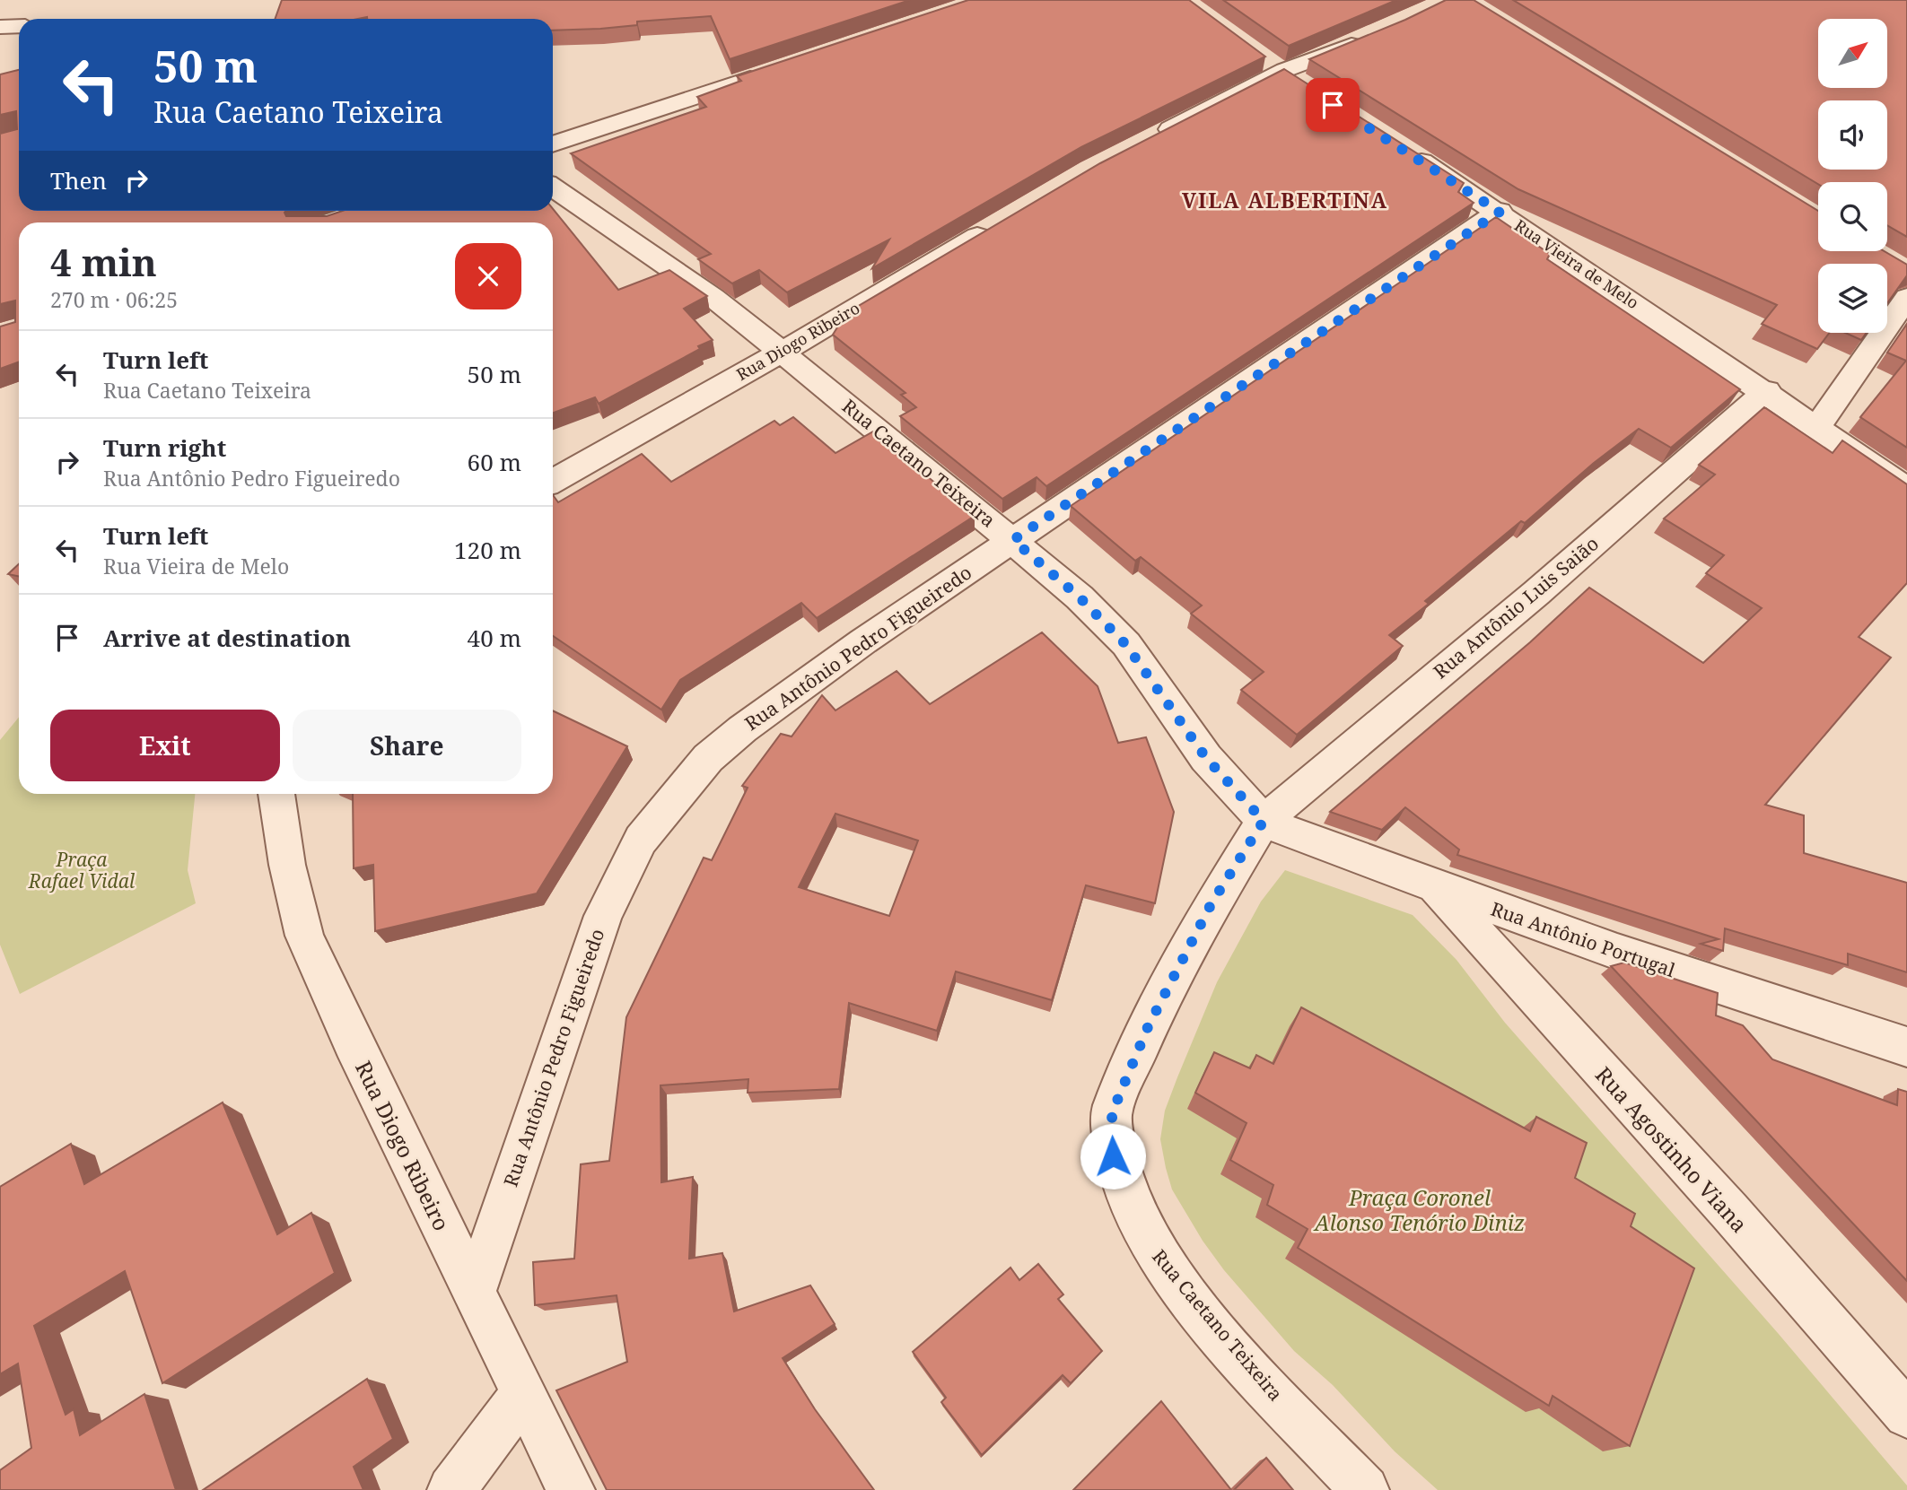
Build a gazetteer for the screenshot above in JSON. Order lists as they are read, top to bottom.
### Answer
{
  "streets": {
    "street": [
      "Rua Vieira de Melo",
      "Rua Diogo Ribeiro",
      "Rua Caetano Teixeira",
      "Rua Antônio Luis Saião",
      "Rua Antônio Pedro Figueiredo",
      "Rua Antônio Portugal",
      "Rua Agostinho Viana"
    ]
  },
  "crossings": [
    ["Rua Vieira de Melo", "Rua Antônio Luis Saião"],
    ["Rua Vieira de Melo", "Rua Antônio Pedro Figueiredo"],
    ["Rua Diogo Ribeiro", "Rua Caetano Teixeira"],
    ["Rua Diogo Ribeiro", "Rua Antônio Pedro Figueiredo"],
    ["Rua Caetano Teixeira", "Rua Antônio Luis Saião"],
    ["Rua Caetano Teixeira", "Rua Antônio Pedro Figueiredo"],
    ["Rua Caetano Teixeira", "Rua Antônio Portugal"],
    ["Rua Antônio Luis Saião", "Rua Antônio Portugal"],
    ["Rua Antônio Portugal", "Rua Agostinho Viana"]
  ],
  "districts": ["VILA ALBERTINA"],
  "parks": ["Praça Rafael Vidal", "Praça Coronel Alonso Tenório Diniz"],
  "north": "top right",
  "page": {
    "turn": ["50 m", "Rua Caetano Teixeira"],
    "then": "Then",
    "heading": ["4 min", "270 m · 06:25"],
    "list": [
      {
        "name": "Turn left",
        "note": "Rua Caetano Teixeira",
        "value": "50 m"
      },
      {
        "name": "Turn right",
        "note": "Rua Antônio Pedro Figueiredo",
        "value": "60 m"
      },
      {
        "name": "Turn left",
        "note": "Rua Vieira de Melo",
        "value": "120 m"
      },
      {
        "name": "Arrive at destination",
        "value": "40 m"
      }
    ],
    "buttons": ["Exit", "Share"]
  }
}
